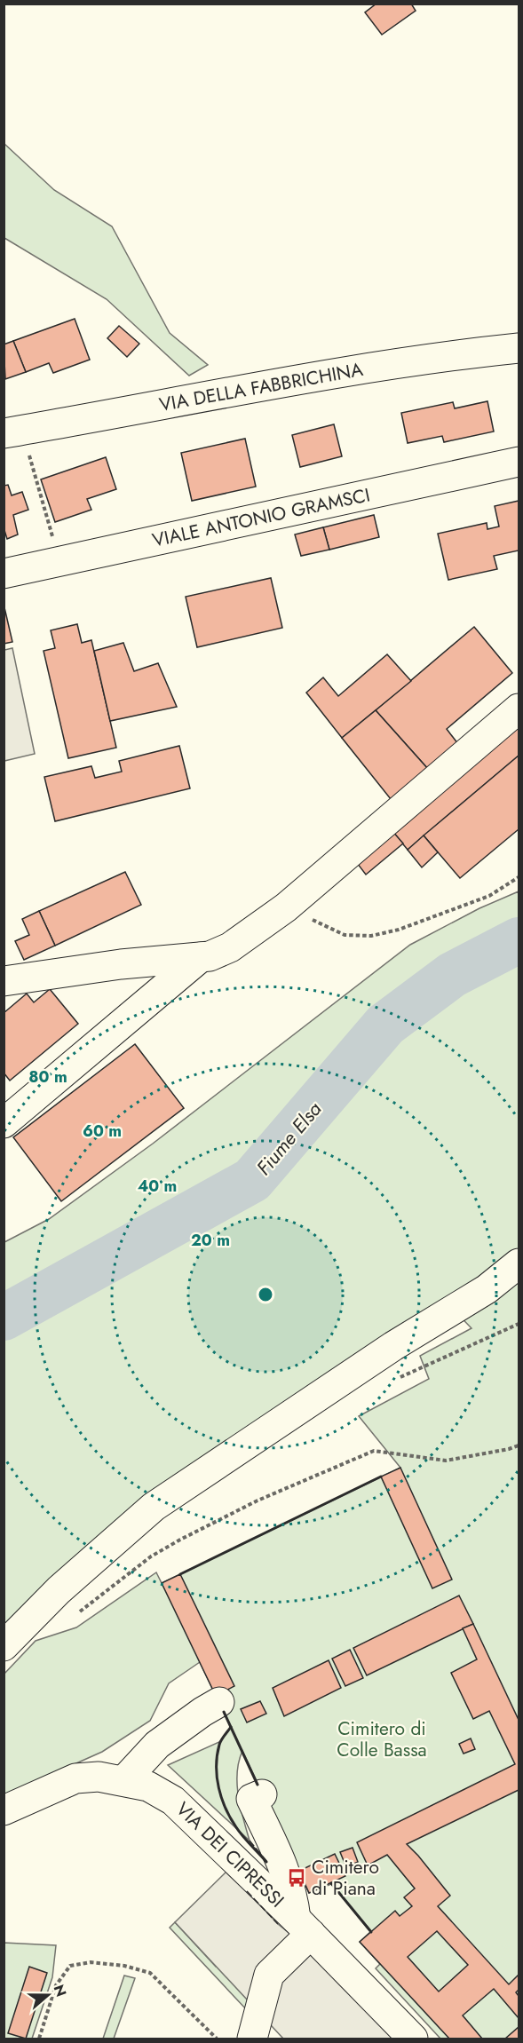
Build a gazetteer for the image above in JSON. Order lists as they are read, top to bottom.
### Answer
{
  "streets": {
    "street": ["VIA DELLA FABBRICHINA", "VIALE ANTONIO GRAMSCI", "VIA DEI CIPRESSI"]
  },
  "water": ["Fiume Elsa"],
  "parks": ["Cimitero di Colle Bassa"],
  "places": {
    "bus stop": ["Cimitero di Piana"]
  },
  "north": "right",
  "rings": [
    "80 m",
    "60 m",
    "40 m",
    "20 m"
  ]
}
